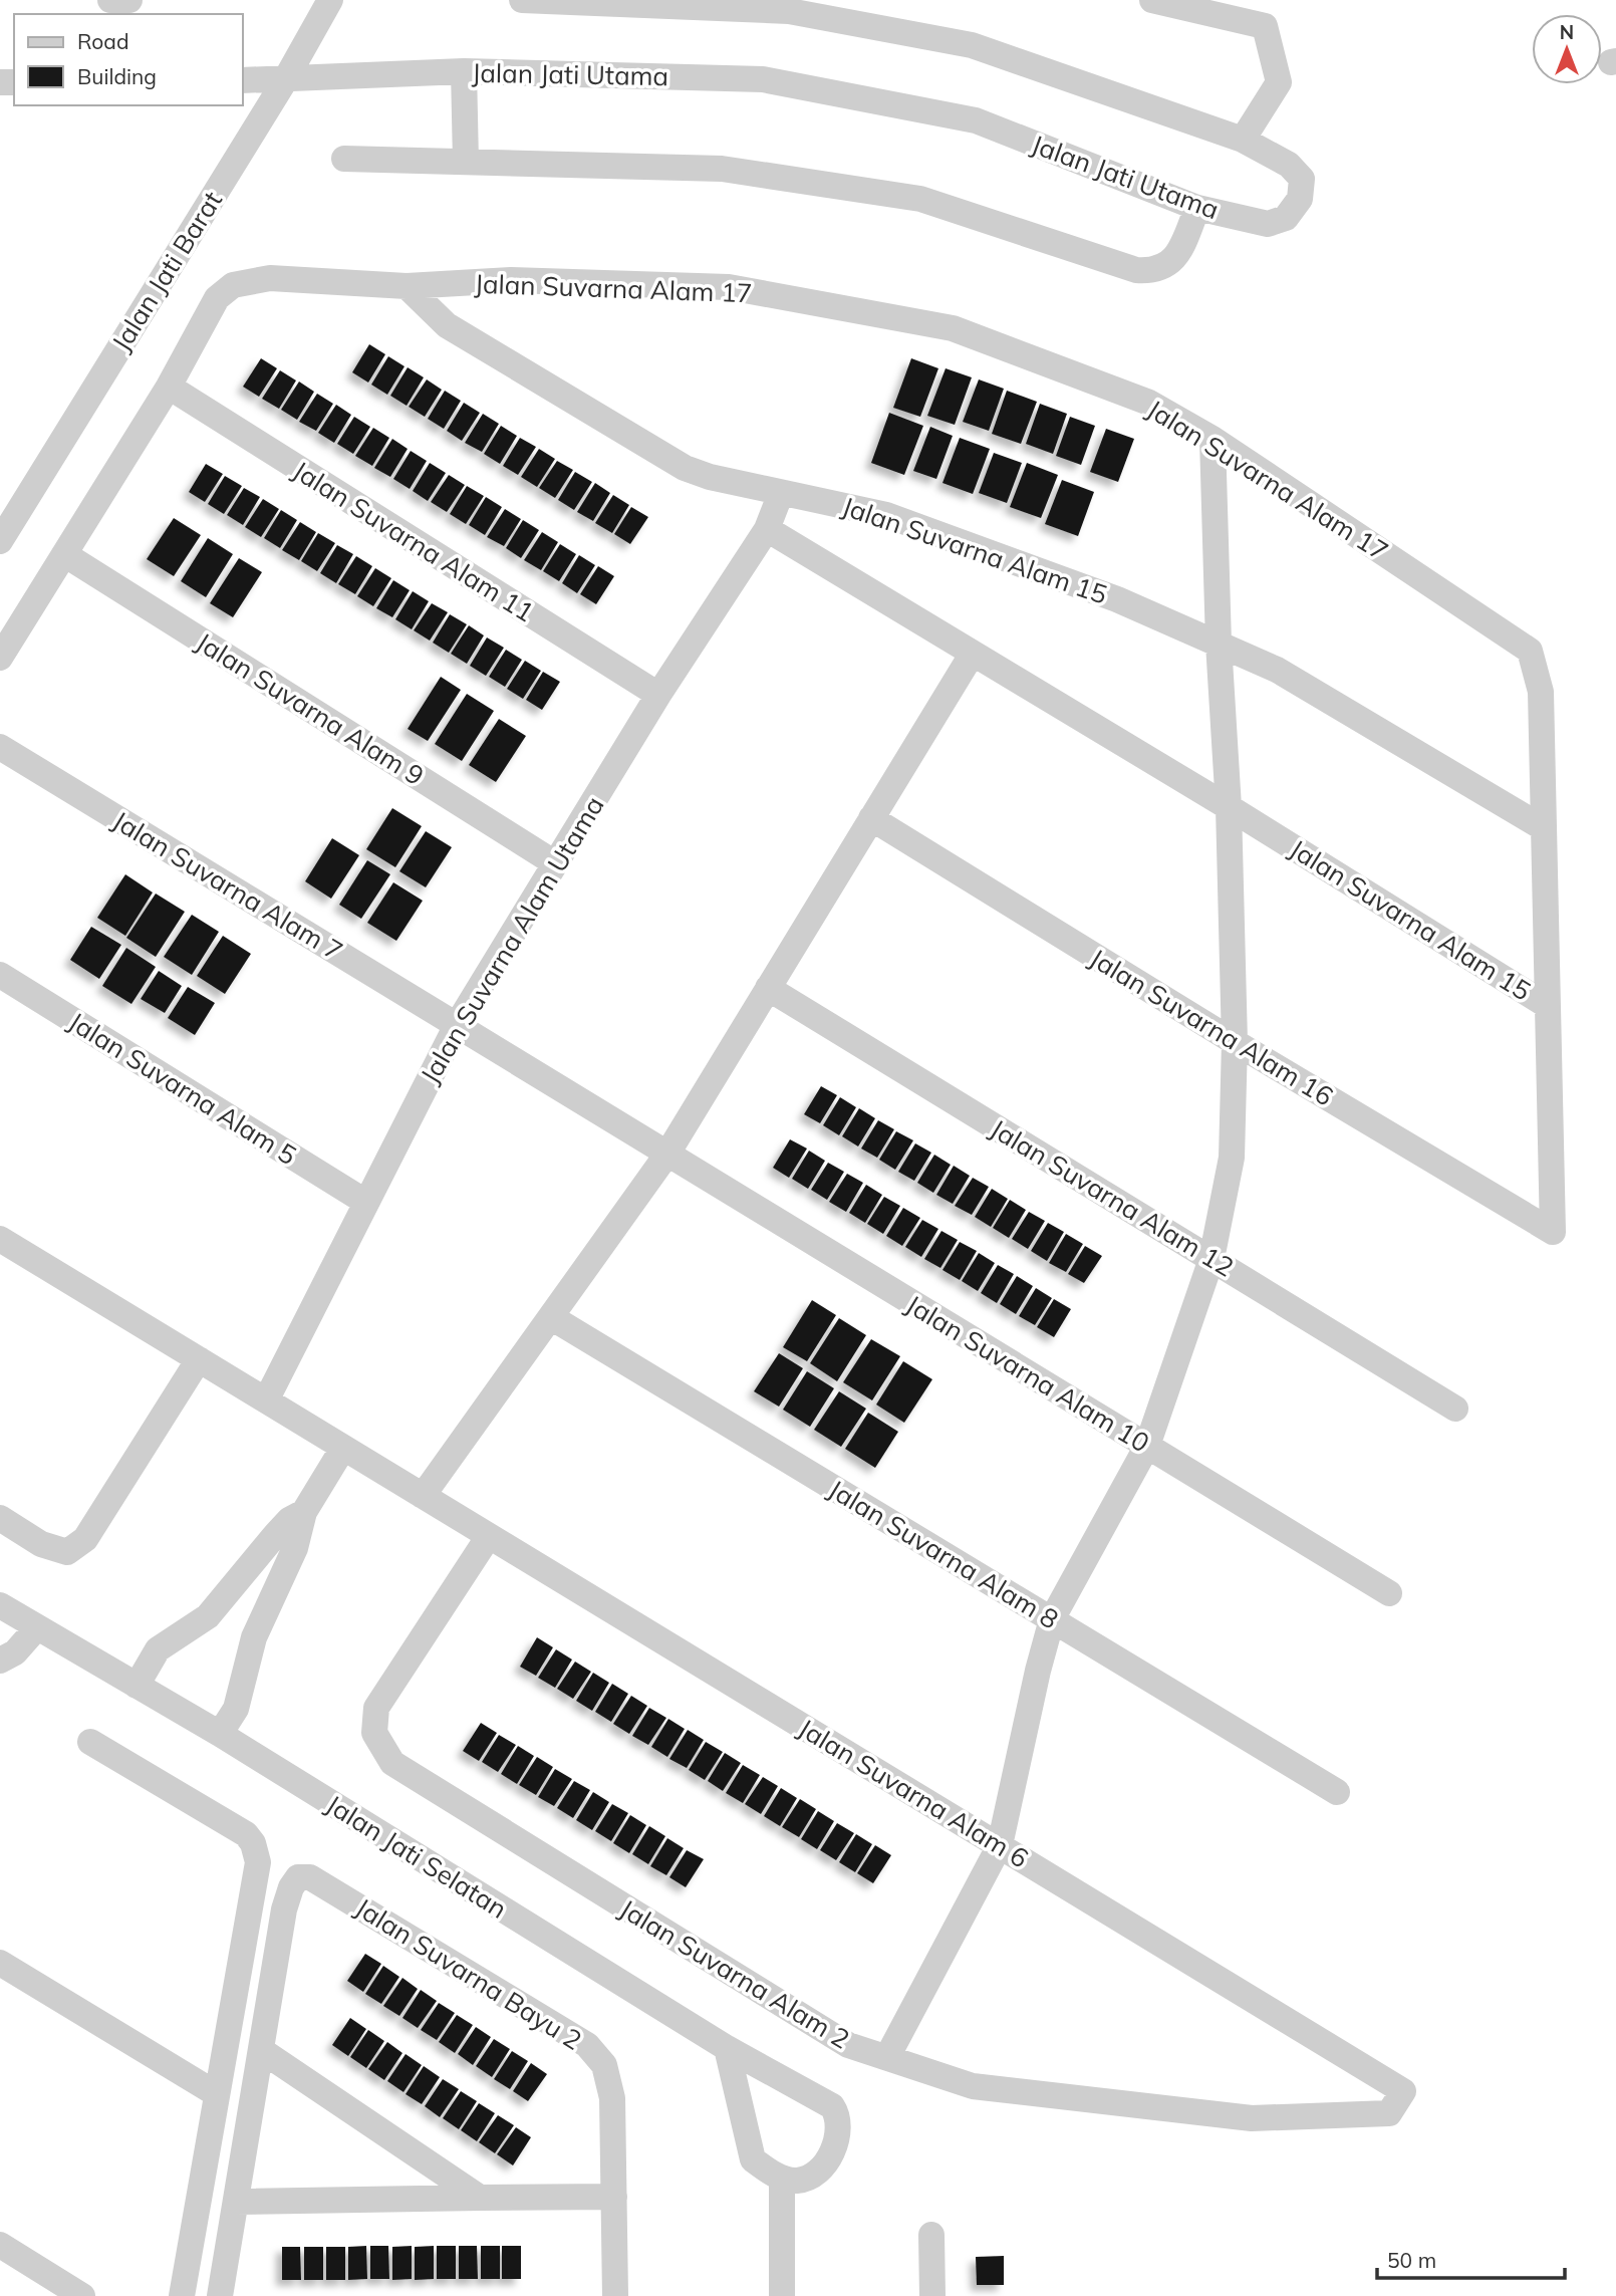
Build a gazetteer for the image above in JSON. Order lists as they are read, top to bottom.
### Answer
{
  "streets": {
    "street": [
      "Jalan Jati Utama",
      "Jalan Jati Barat",
      "Jalan Suvarna Alam 17",
      "Jalan Suvarna Alam 11",
      "Jalan Suvarna Alam 15",
      "Jalan Suvarna Alam 9",
      "Jalan Suvarna Alam 7",
      "Jalan Suvarna Alam Utama",
      "Jalan Suvarna Alam 16",
      "Jalan Suvarna Alam 5",
      "Jalan Suvarna Alam 12",
      "Jalan Suvarna Alam 10",
      "Jalan Suvarna Alam 8",
      "Jalan Suvarna Alam 6",
      "Jalan Jati Selatan",
      "Jalan Suvarna Bayu 2",
      "Jalan Suvarna Alam 2"
    ]
  },
  "crossings": [
    ["Jalan Jati Utama", "Jalan Jati Barat"],
    ["Jalan Suvarna Alam 17", "Jalan Suvarna Alam 11"],
    ["Jalan Suvarna Alam 17", "Jalan Suvarna Alam 15"],
    ["Jalan Suvarna Alam 17", "Jalan Suvarna Alam 9"],
    ["Jalan Suvarna Alam 11", "Jalan Suvarna Alam Utama"],
    ["Jalan Suvarna Alam 15", "Jalan Suvarna Alam Utama"],
    ["Jalan Suvarna Alam 15", "Jalan Suvarna Alam 16"],
    ["Jalan Suvarna Alam 9", "Jalan Suvarna Alam Utama"],
    ["Jalan Suvarna Alam 7", "Jalan Suvarna Alam Utama"],
    ["Jalan Suvarna Alam 7", "Jalan Suvarna Alam 10"],
    ["Jalan Suvarna Alam Utama", "Jalan Suvarna Alam 5"],
    ["Jalan Suvarna Alam Utama", "Jalan Suvarna Alam 6"],
    ["Jalan Suvarna Alam 6", "Jalan Suvarna Alam 2"]
  ],
  "legend": ["Road", "Building"],
  "scale_bar": "50 m",
  "north": "top"
}
